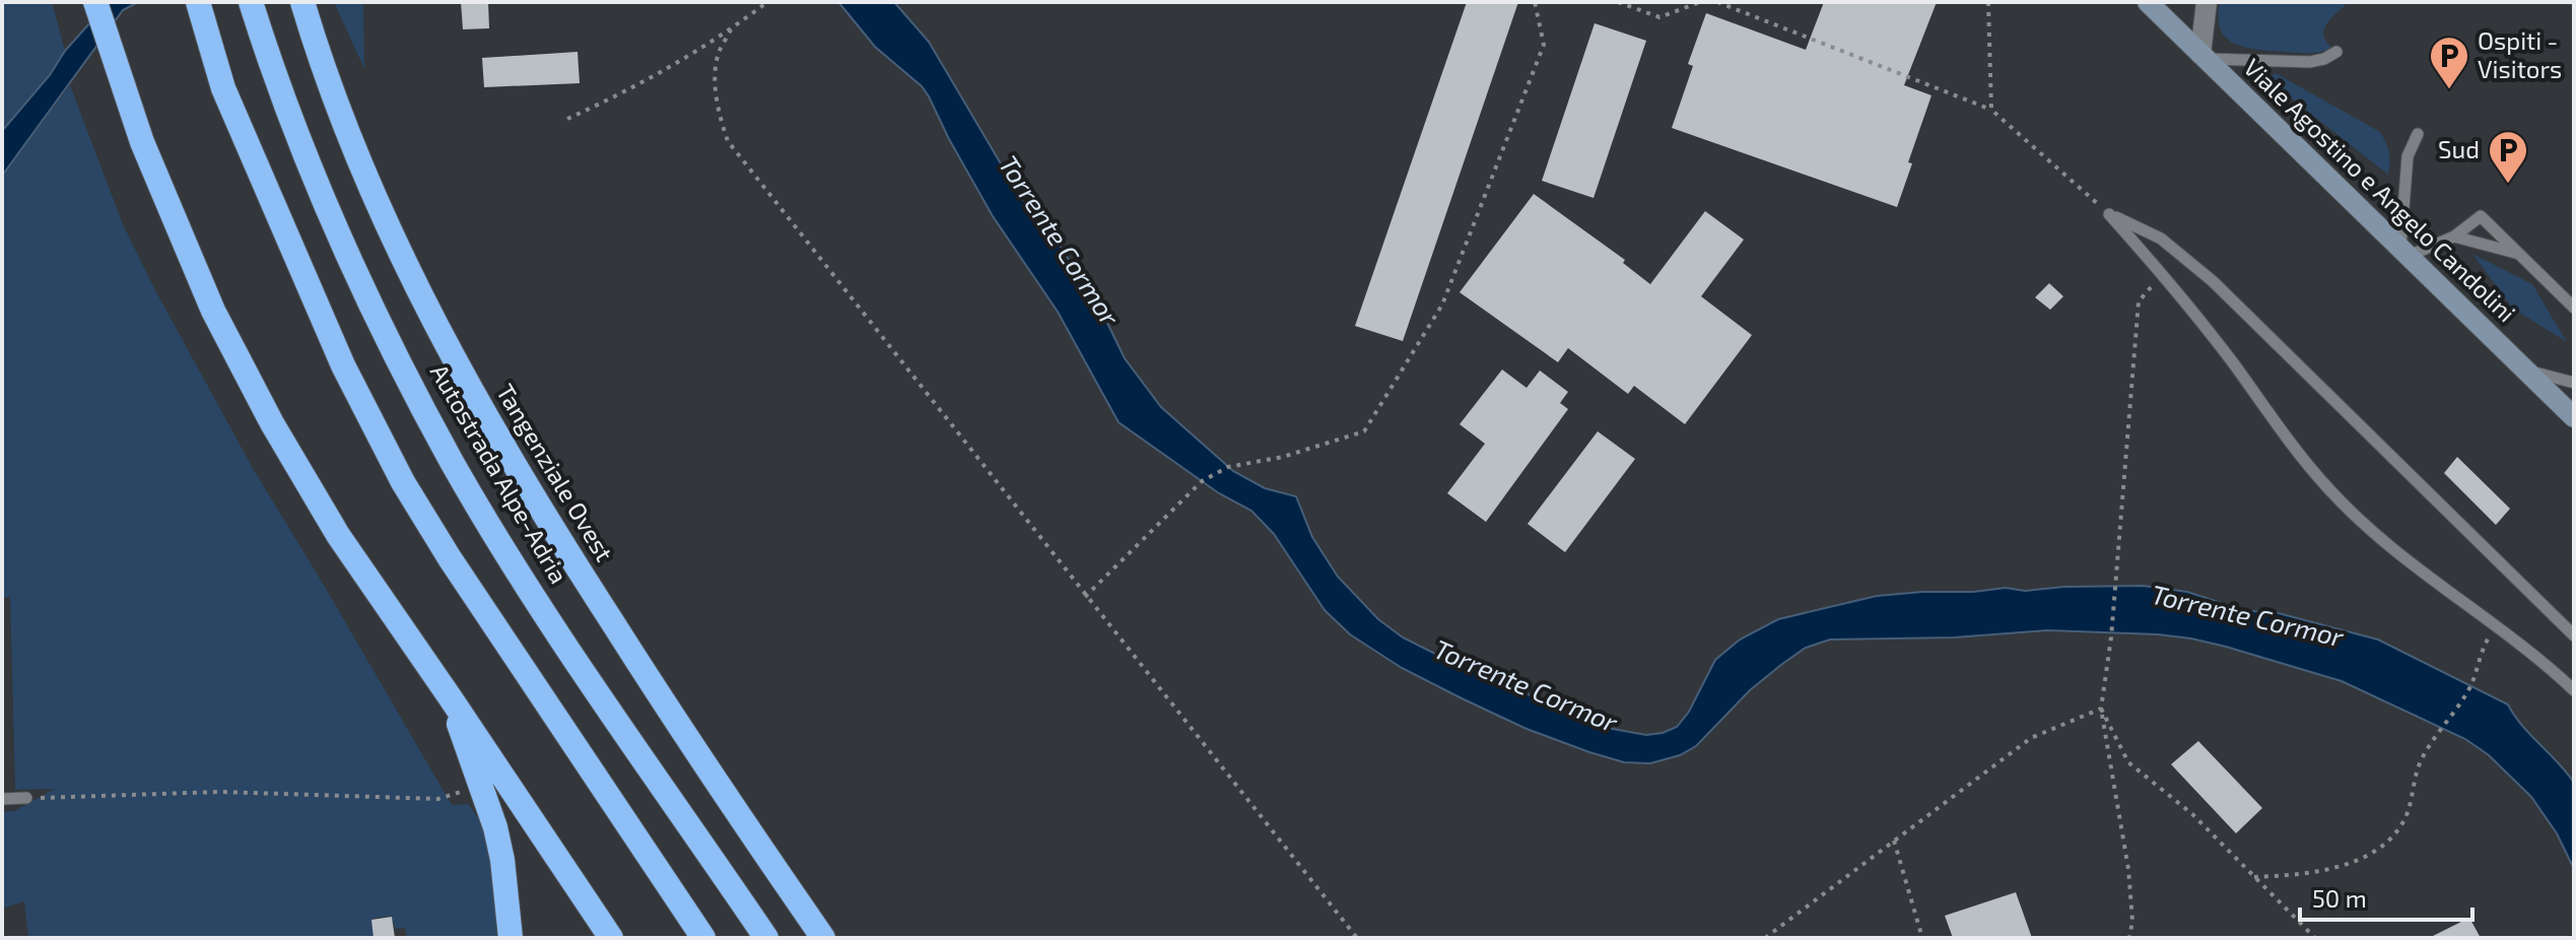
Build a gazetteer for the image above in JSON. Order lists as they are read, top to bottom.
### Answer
{
  "streets": {
    "highway": ["Tangenziale Ovest", "Autostrada Alpe-Adria"],
    "street": ["Viale Agostino e Angelo Candolini"]
  },
  "water": ["Torrente Cormor"],
  "places": {
    "parking": ["Ospiti - Visitors", "Sud"]
  },
  "scale_bar": "50 m"
}
